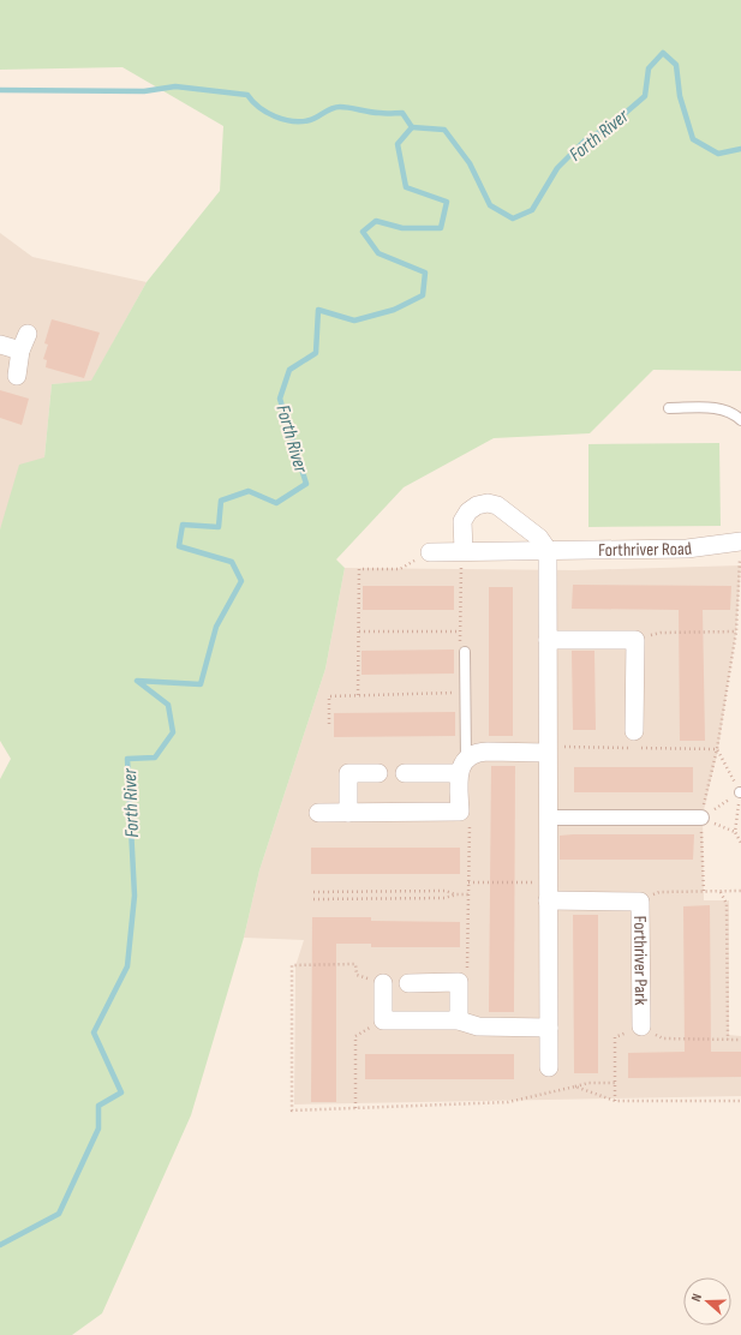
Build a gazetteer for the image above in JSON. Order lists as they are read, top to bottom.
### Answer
{
  "streets": {
    "street": ["Forthriver Road", "Forthriver Park"]
  },
  "water": ["Forth River"],
  "north": "left"
}
